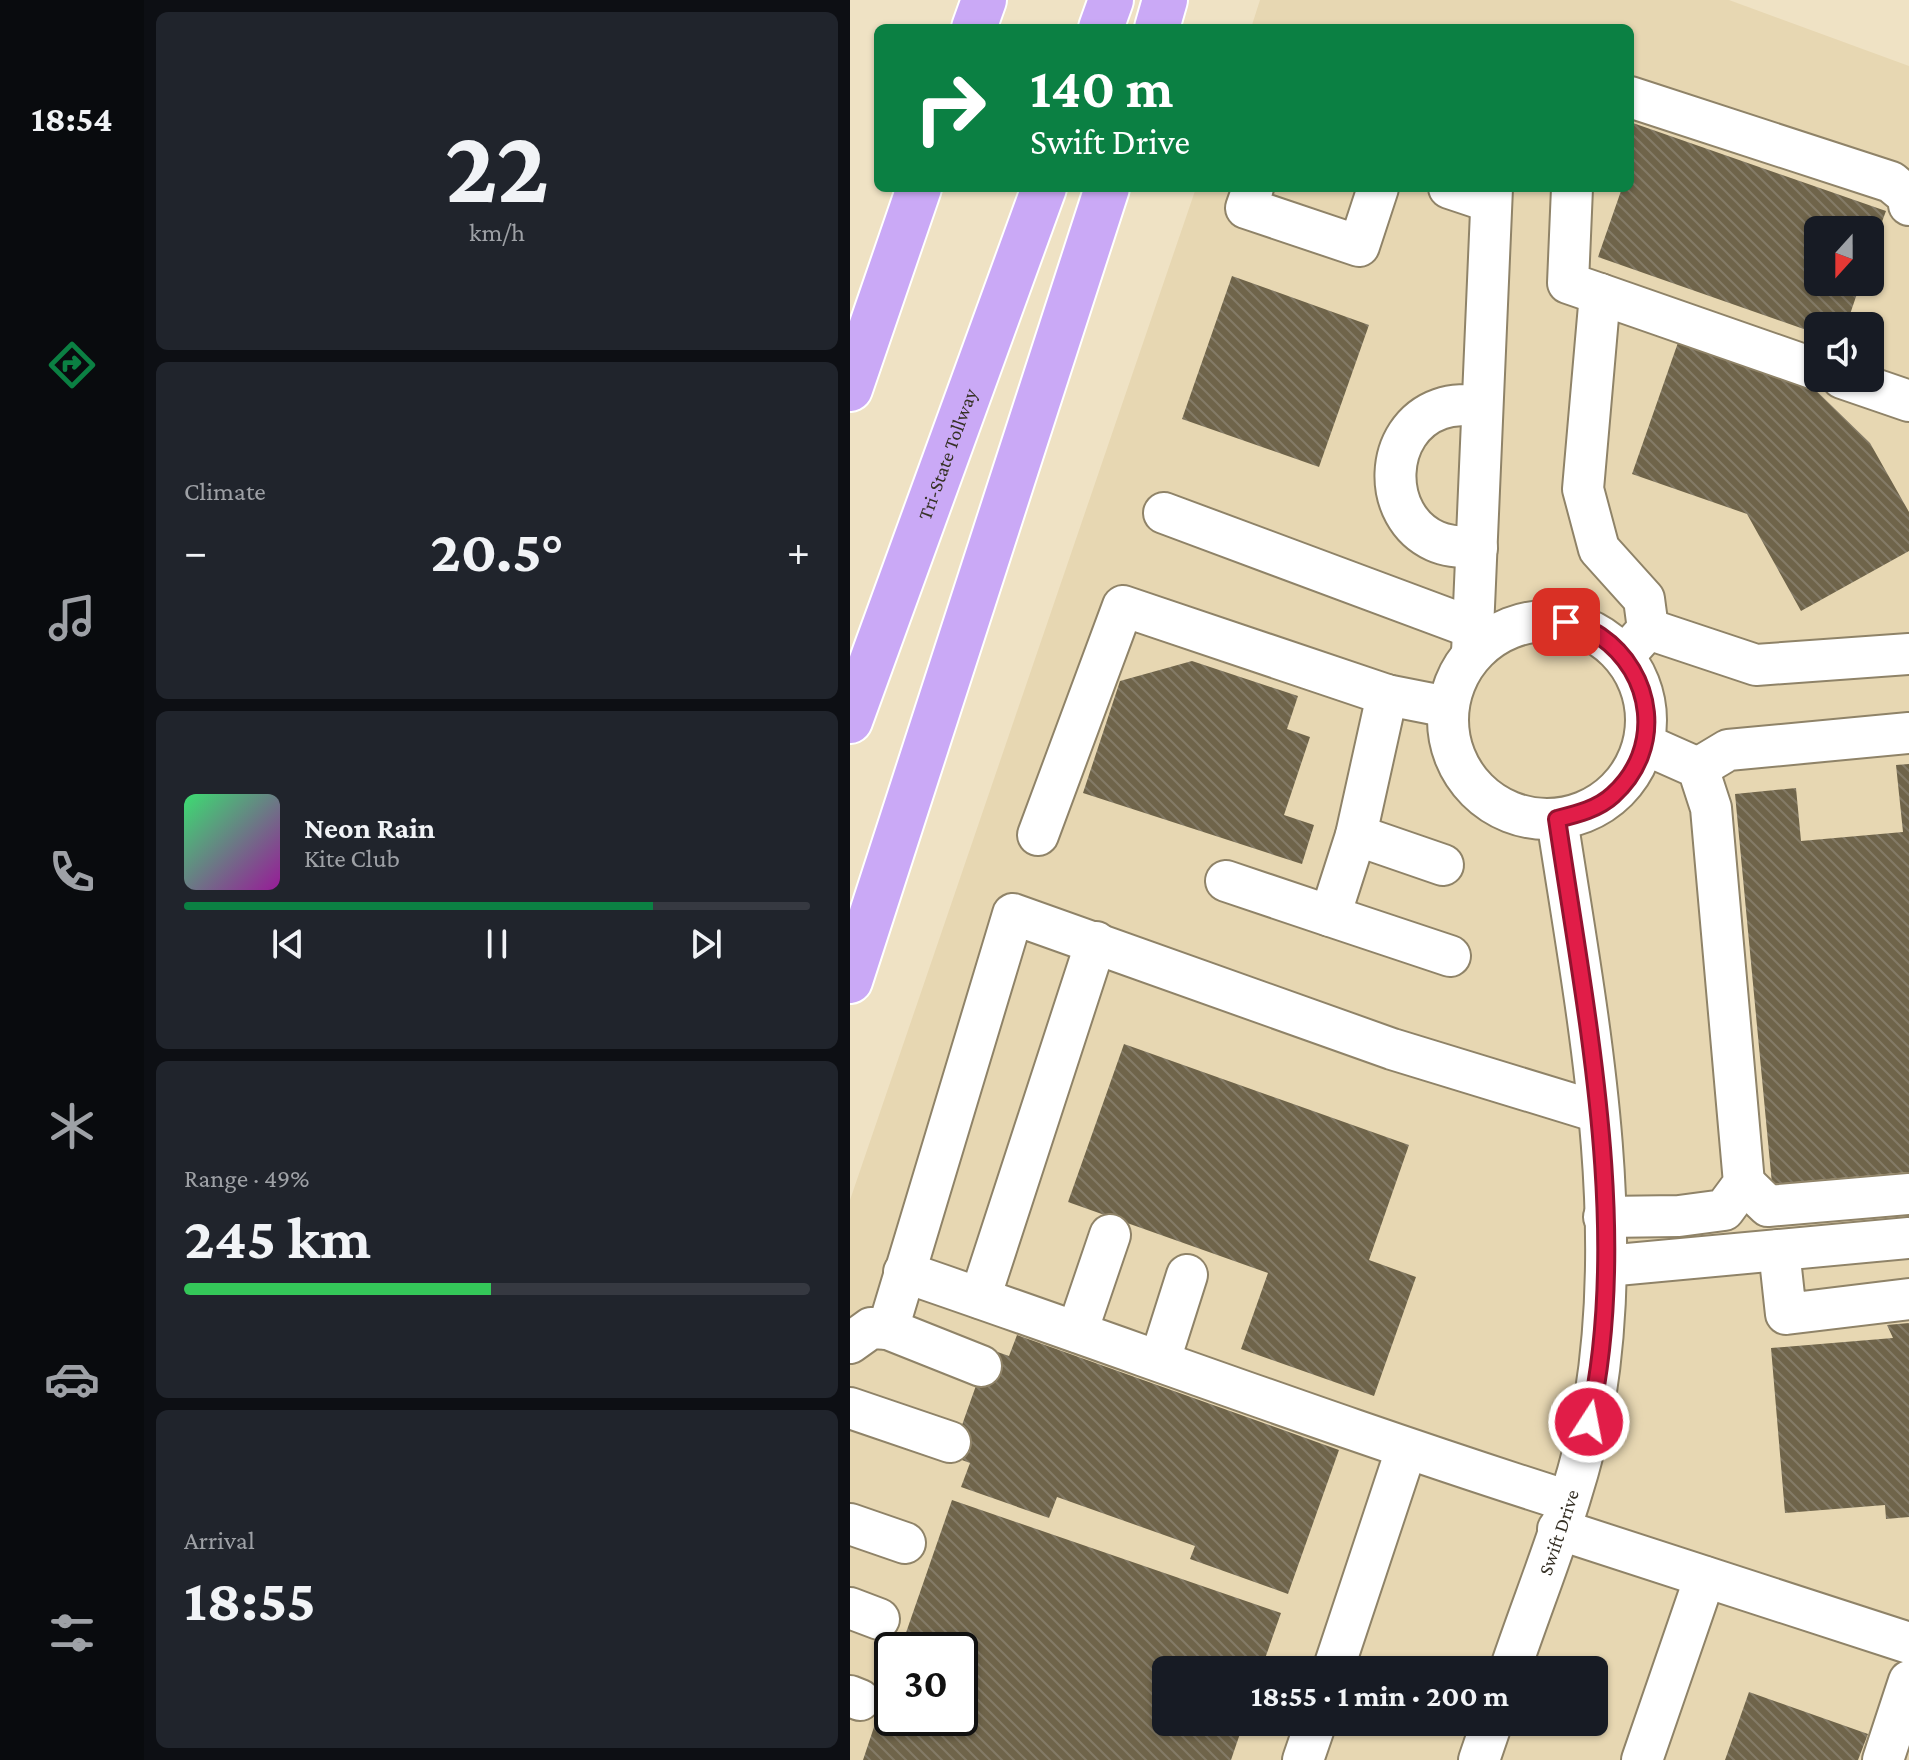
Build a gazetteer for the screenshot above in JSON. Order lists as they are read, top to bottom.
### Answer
{
  "streets": {
    "highway": ["Tri-State Tollway"],
    "street": ["Swift Drive"]
  },
  "north": "bottom",
  "page": {
    "tabs": "18:54",
    "tile": [
      ["22", "km/h"],
      "Climate",
      ["Range · 49%", "245 km"],
      ["Arrival", "18:55"]
    ],
    "turn": ["140 m", "Swift Drive"],
    "heat": ["−", "20.5°", "+"],
    "song": ["Neon Rain", "Kite Club"],
    "limit": "30",
    "trip": "18:55 · 1 min · 200 m"
  }
}
